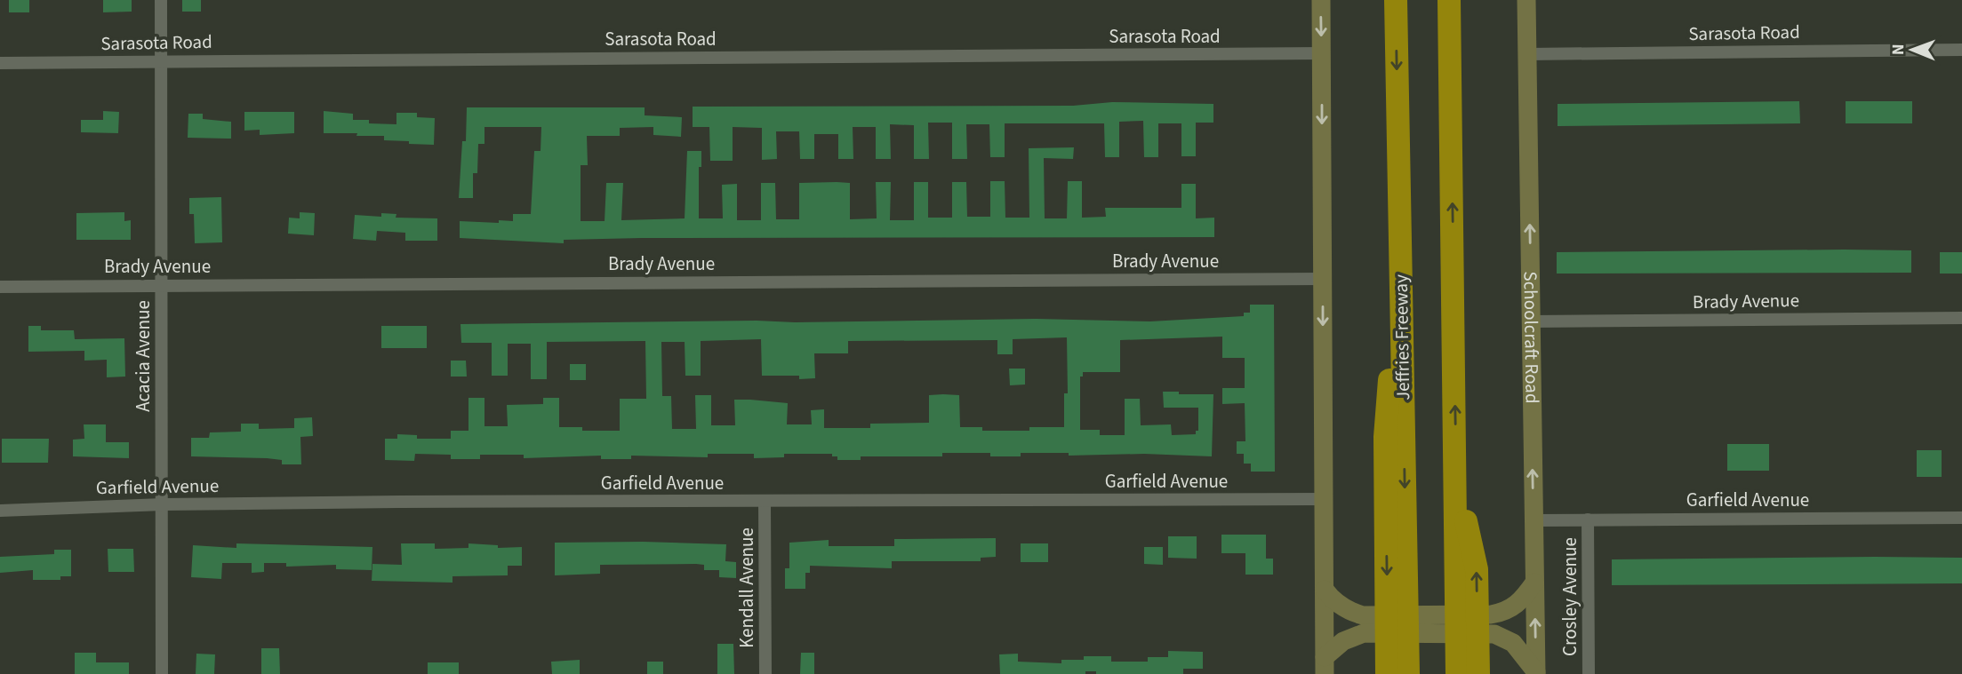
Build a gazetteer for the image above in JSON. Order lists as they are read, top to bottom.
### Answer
{
  "streets": {
    "highway": ["Jeffries Freeway"],
    "main road": ["Schoolcraft Road"],
    "street": [
      "Sarasota Road",
      "Brady Avenue",
      "Acacia Avenue",
      "Garfield Avenue",
      "Kendall Avenue",
      "Crosley Avenue"
    ]
  },
  "crossings": [
    ["Sarasota Road", "Schoolcraft Road"],
    ["Sarasota Road", "Acacia Avenue"],
    ["Brady Avenue", "Schoolcraft Road"],
    ["Brady Avenue", "Acacia Avenue"],
    ["Schoolcraft Road", "Garfield Avenue"],
    ["Acacia Avenue", "Garfield Avenue"],
    ["Garfield Avenue", "Kendall Avenue"],
    ["Garfield Avenue", "Crosley Avenue"]
  ],
  "one_way": ["Schoolcraft Road"],
  "north": "left"
}
